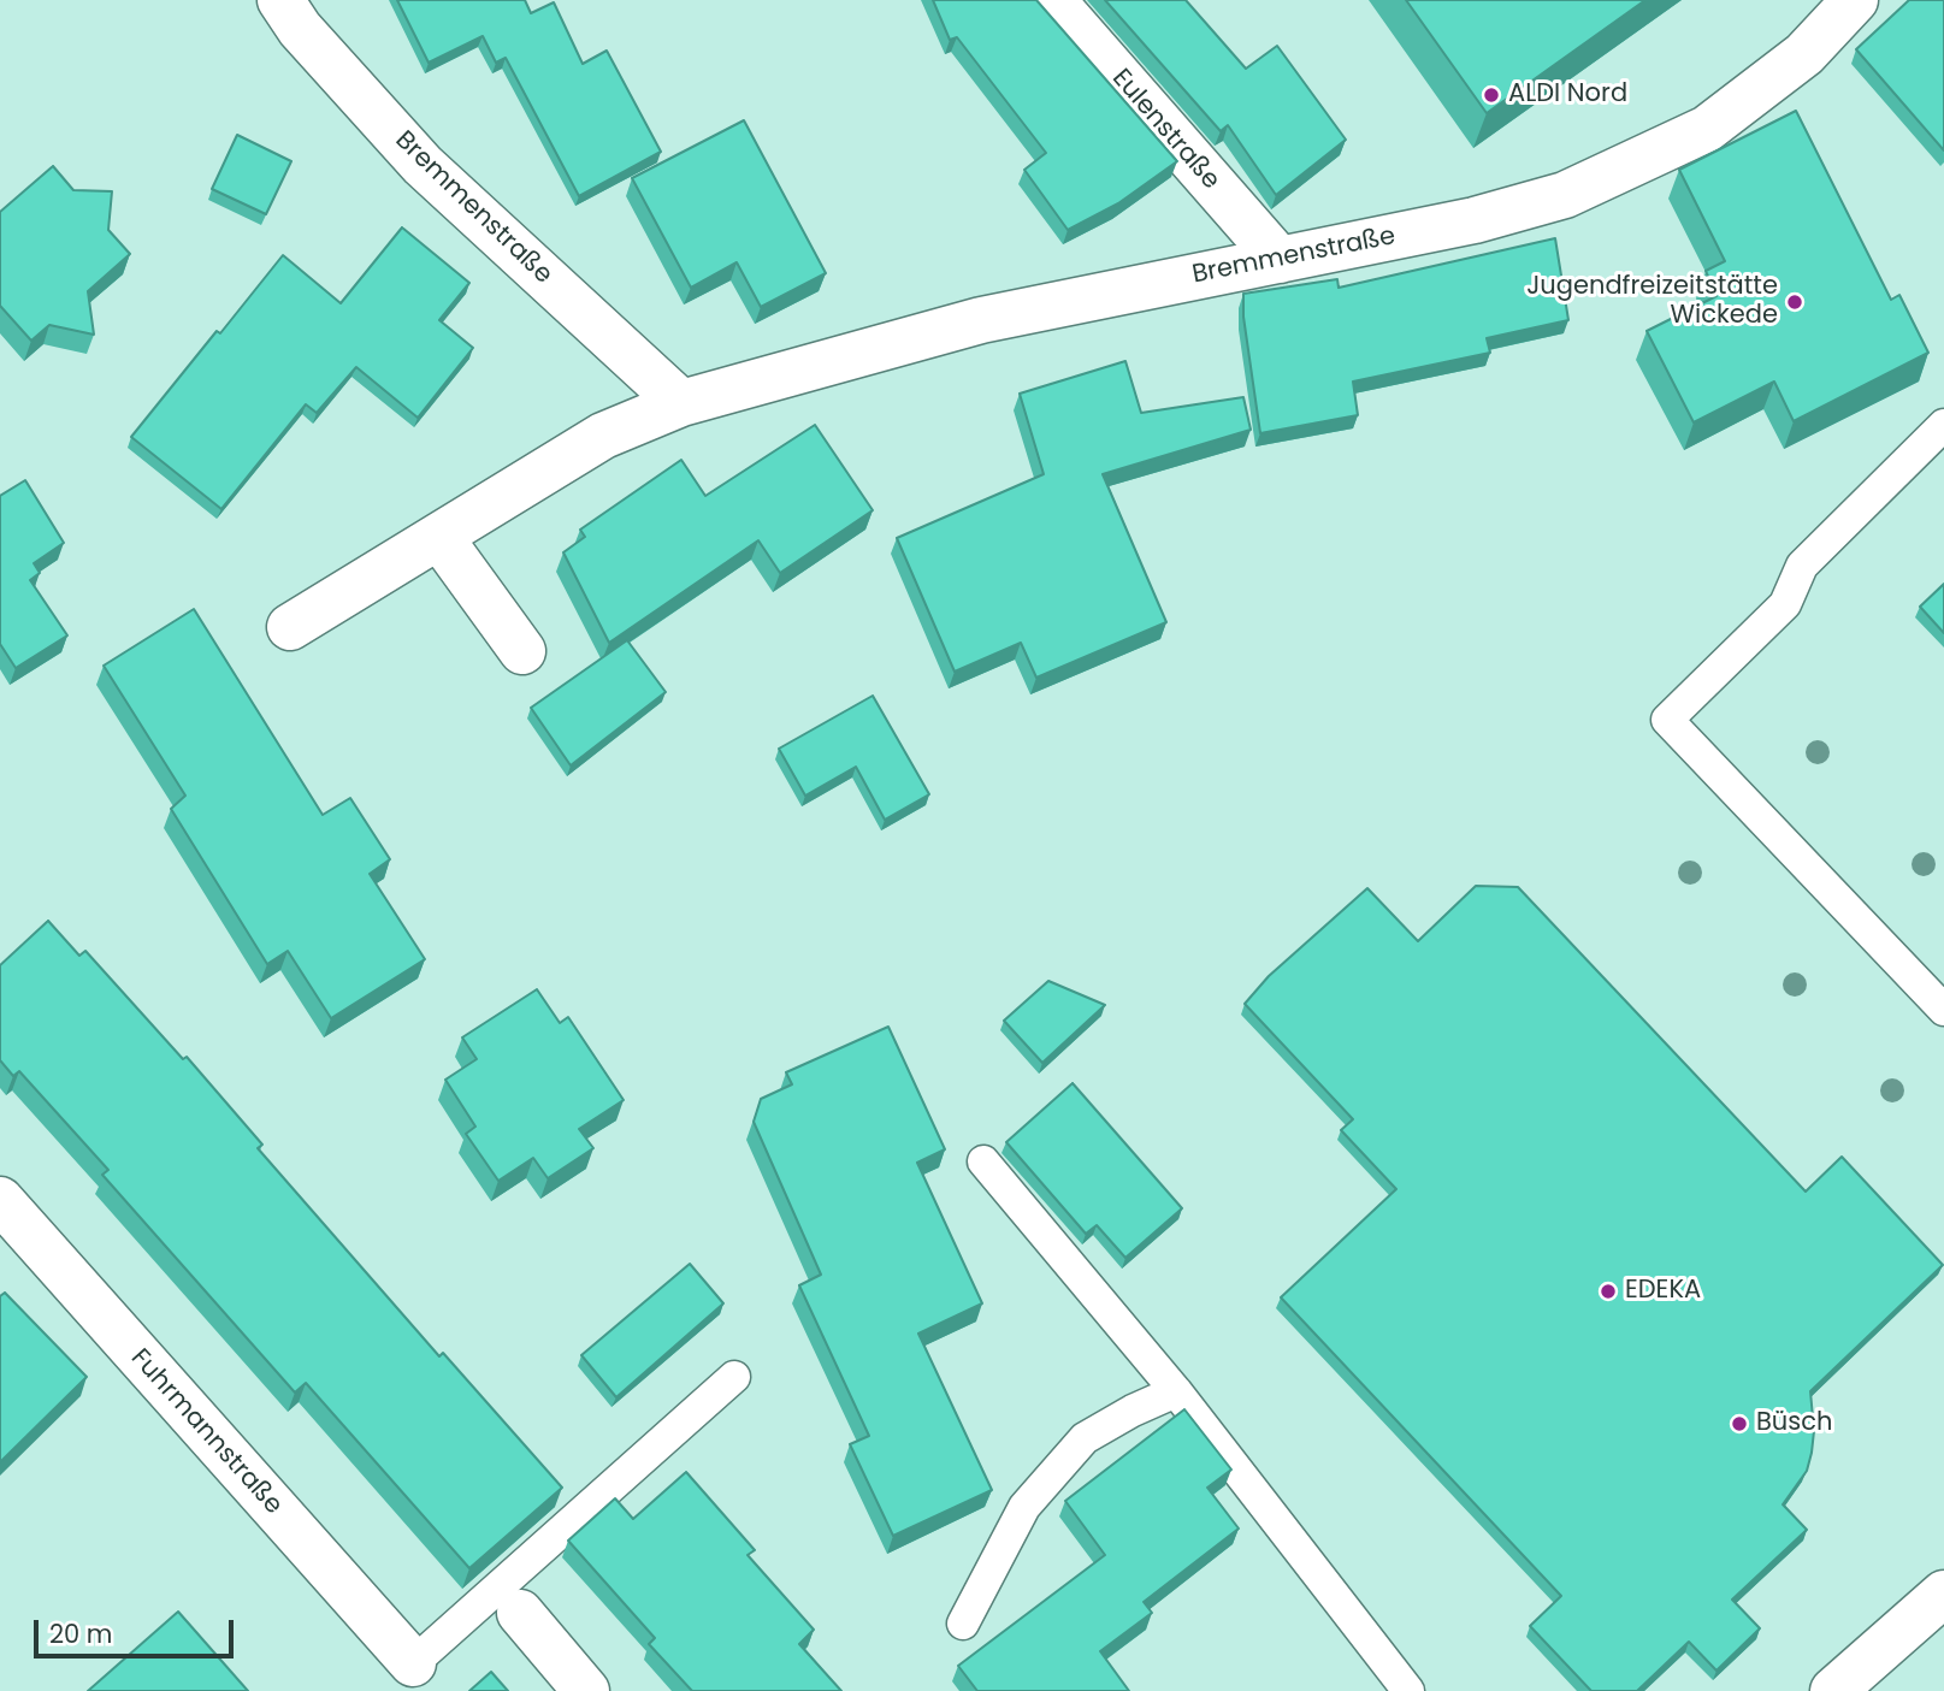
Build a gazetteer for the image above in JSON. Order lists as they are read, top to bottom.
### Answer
{
  "streets": {
    "street": ["Eulenstraße", "Bremmenstraße", "Fuhrmannstraße"]
  },
  "crossings": [
    ["Eulenstraße", "Bremmenstraße"]
  ],
  "places": [
    "ALDI Nord",
    "Jugendfreizeitstätte Wickede",
    "EDEKA",
    "Büsch"
  ],
  "scale_bar": "20 m"
}
